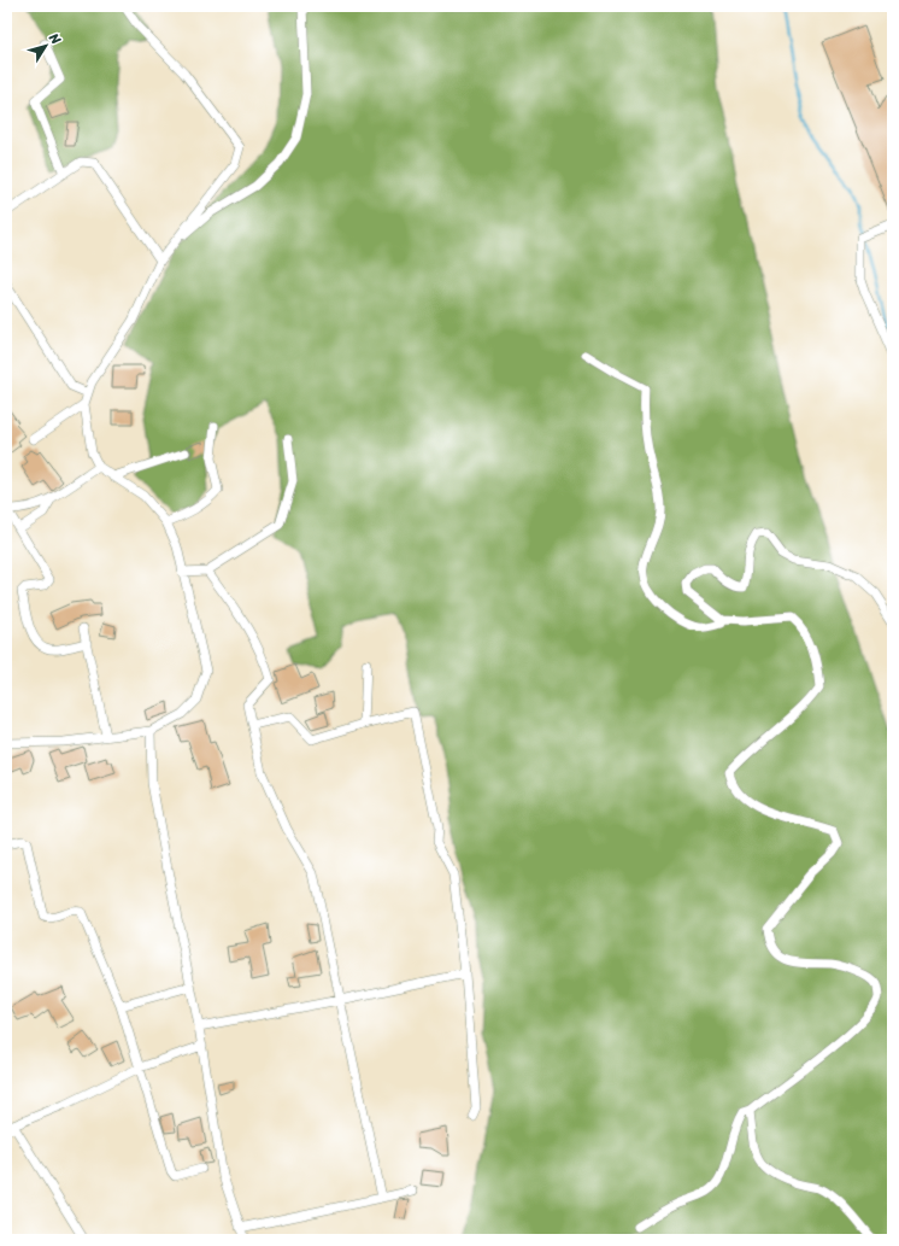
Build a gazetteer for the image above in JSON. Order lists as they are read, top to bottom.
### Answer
{
  "north": "top right"
}
